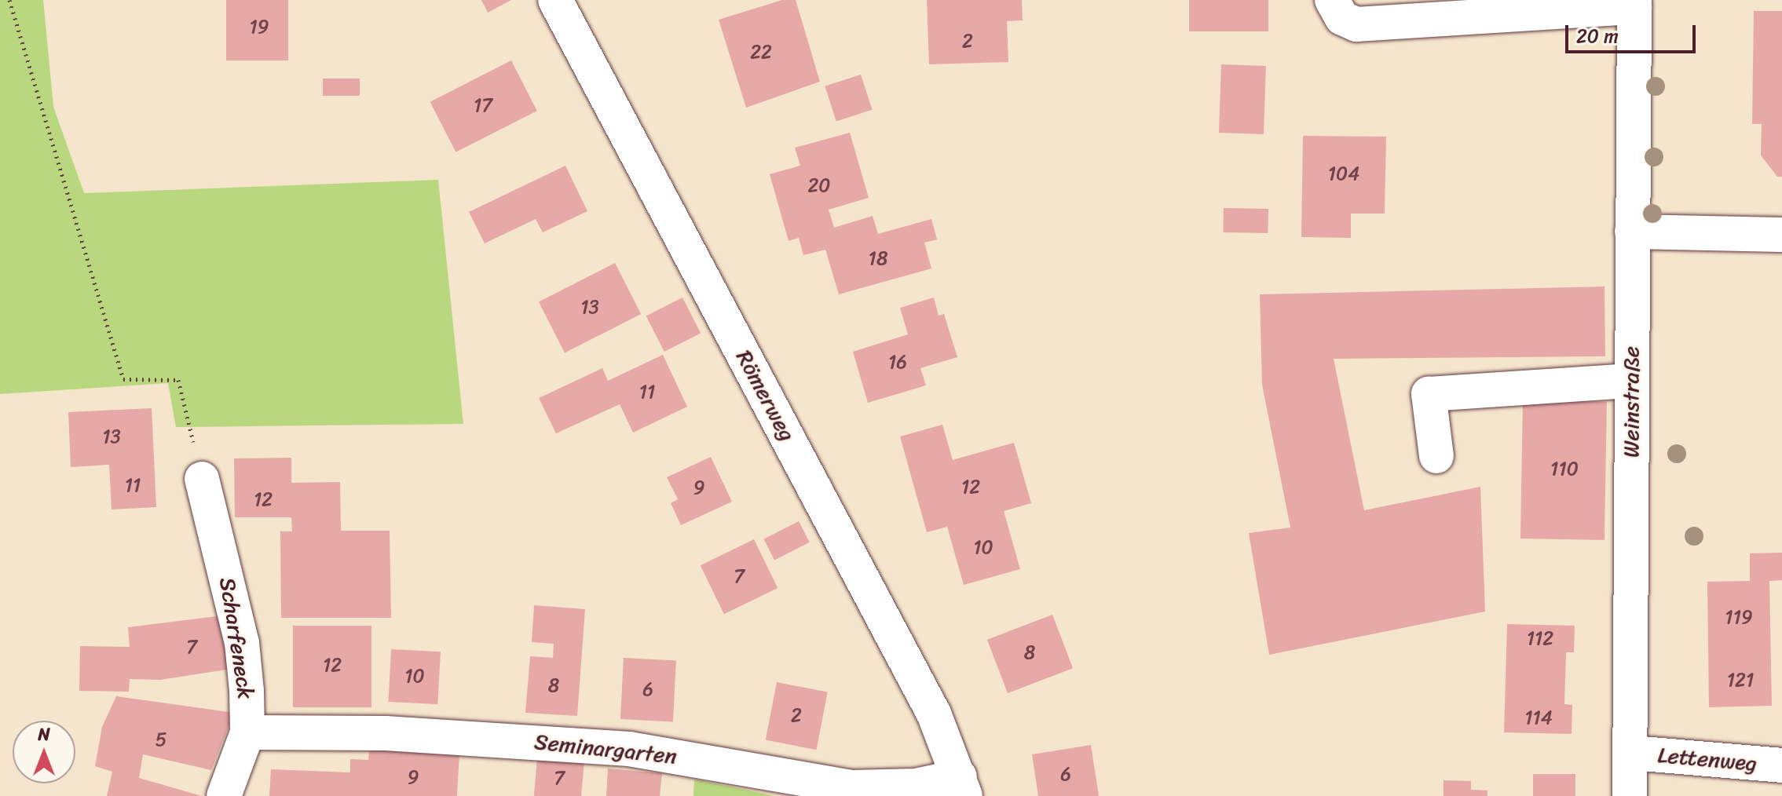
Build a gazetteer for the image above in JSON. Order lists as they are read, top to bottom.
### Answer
{
  "streets": {
    "street": [
      "Römerweg",
      "Weinstraße",
      "Scharfeneck",
      "Seminargarten",
      "Lettenweg"
    ]
  },
  "crossings": [
    ["Römerweg", "Seminargarten"],
    ["Weinstraße", "Lettenweg"],
    ["Scharfeneck", "Seminargarten"]
  ],
  "house_numbers": [
    "19",
    "2",
    "22",
    "17",
    "104",
    "20",
    "18",
    "13",
    "16",
    "11",
    "13",
    "110",
    "11",
    "12",
    "9",
    "12",
    "10",
    "7",
    "119",
    "112",
    "7",
    "8",
    "12",
    "10",
    "121",
    "8",
    "6",
    "2",
    "114",
    "5",
    "6",
    "9",
    "7"
  ],
  "scale_bar": "20 m",
  "north": "top"
}
